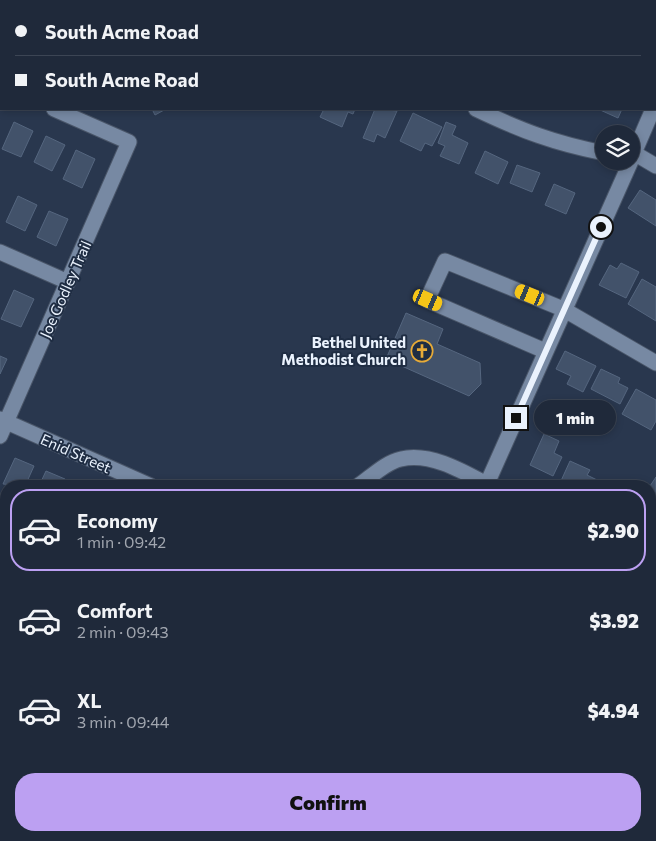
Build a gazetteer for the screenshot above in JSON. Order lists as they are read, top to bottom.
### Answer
{
  "streets": {
    "street": ["Joe Godley Trail", "Enid Street"]
  },
  "crossings": [
    ["Joe Godley Trail", "Enid Street"]
  ],
  "places": {
    "church": ["Bethel United Methodist Church"]
  },
  "page": {
    "banner": ["South Acme Road", "South Acme Road"],
    "bubble": "1 min",
    "list": [
      {
        "name": "Economy",
        "note": "1 min · 09:42",
        "value": "$2.90"
      },
      {
        "name": "Comfort",
        "note": "2 min · 09:43",
        "value": "$3.92"
      },
      {
        "name": "XL",
        "note": "3 min · 09:44",
        "value": "$4.94"
      }
    ],
    "buttons": "Confirm"
  }
}
